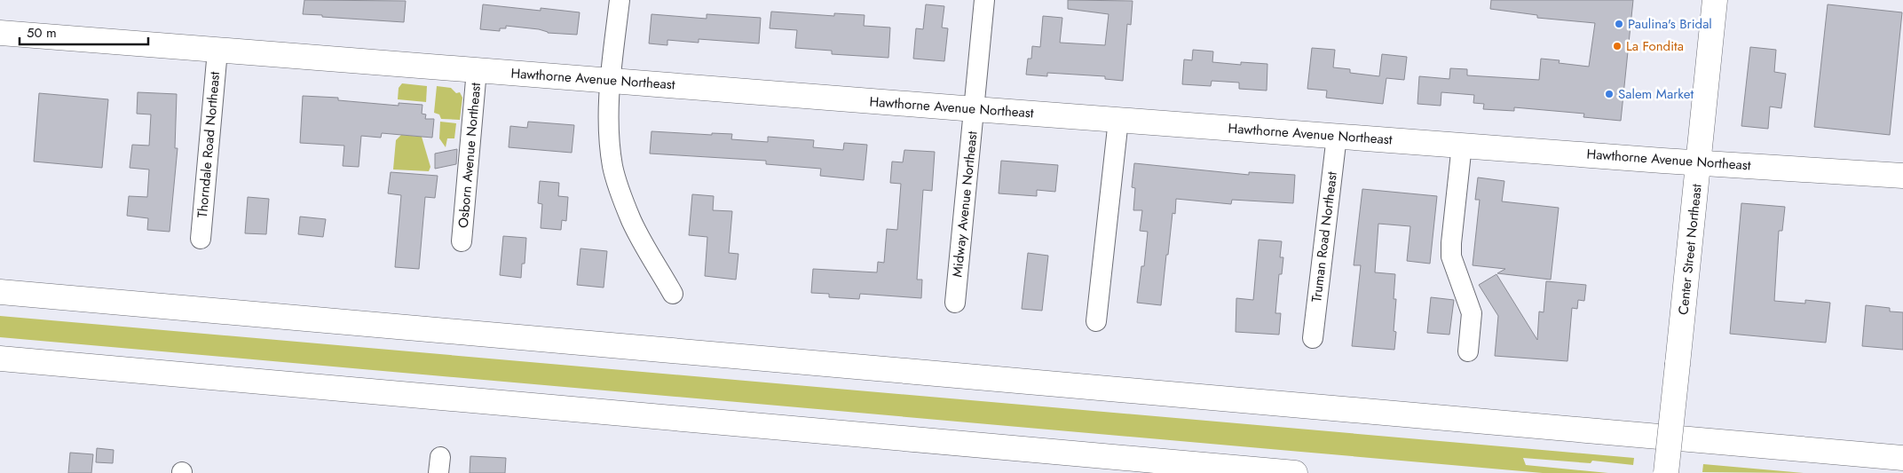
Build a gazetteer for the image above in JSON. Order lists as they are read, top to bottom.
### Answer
{
  "streets": {
    "main road": ["Hawthorne Avenue Northeast", "Center Street Northeast"],
    "street": [
      "Thorndale Road Northeast",
      "Osborn Avenue Northeast",
      "Midway Avenue Northeast",
      "Truman Road Northeast"
    ]
  },
  "crossings": [
    ["Hawthorne Avenue Northeast", "Thorndale Road Northeast"],
    ["Hawthorne Avenue Northeast", "Osborn Avenue Northeast"],
    ["Hawthorne Avenue Northeast", "Midway Avenue Northeast"],
    ["Hawthorne Avenue Northeast", "Truman Road Northeast"],
    ["Hawthorne Avenue Northeast", "Center Street Northeast"]
  ],
  "places": ["Paulina's Bridal", "La Fondita", "Salem Market"],
  "scale_bar": "50 m"
}
